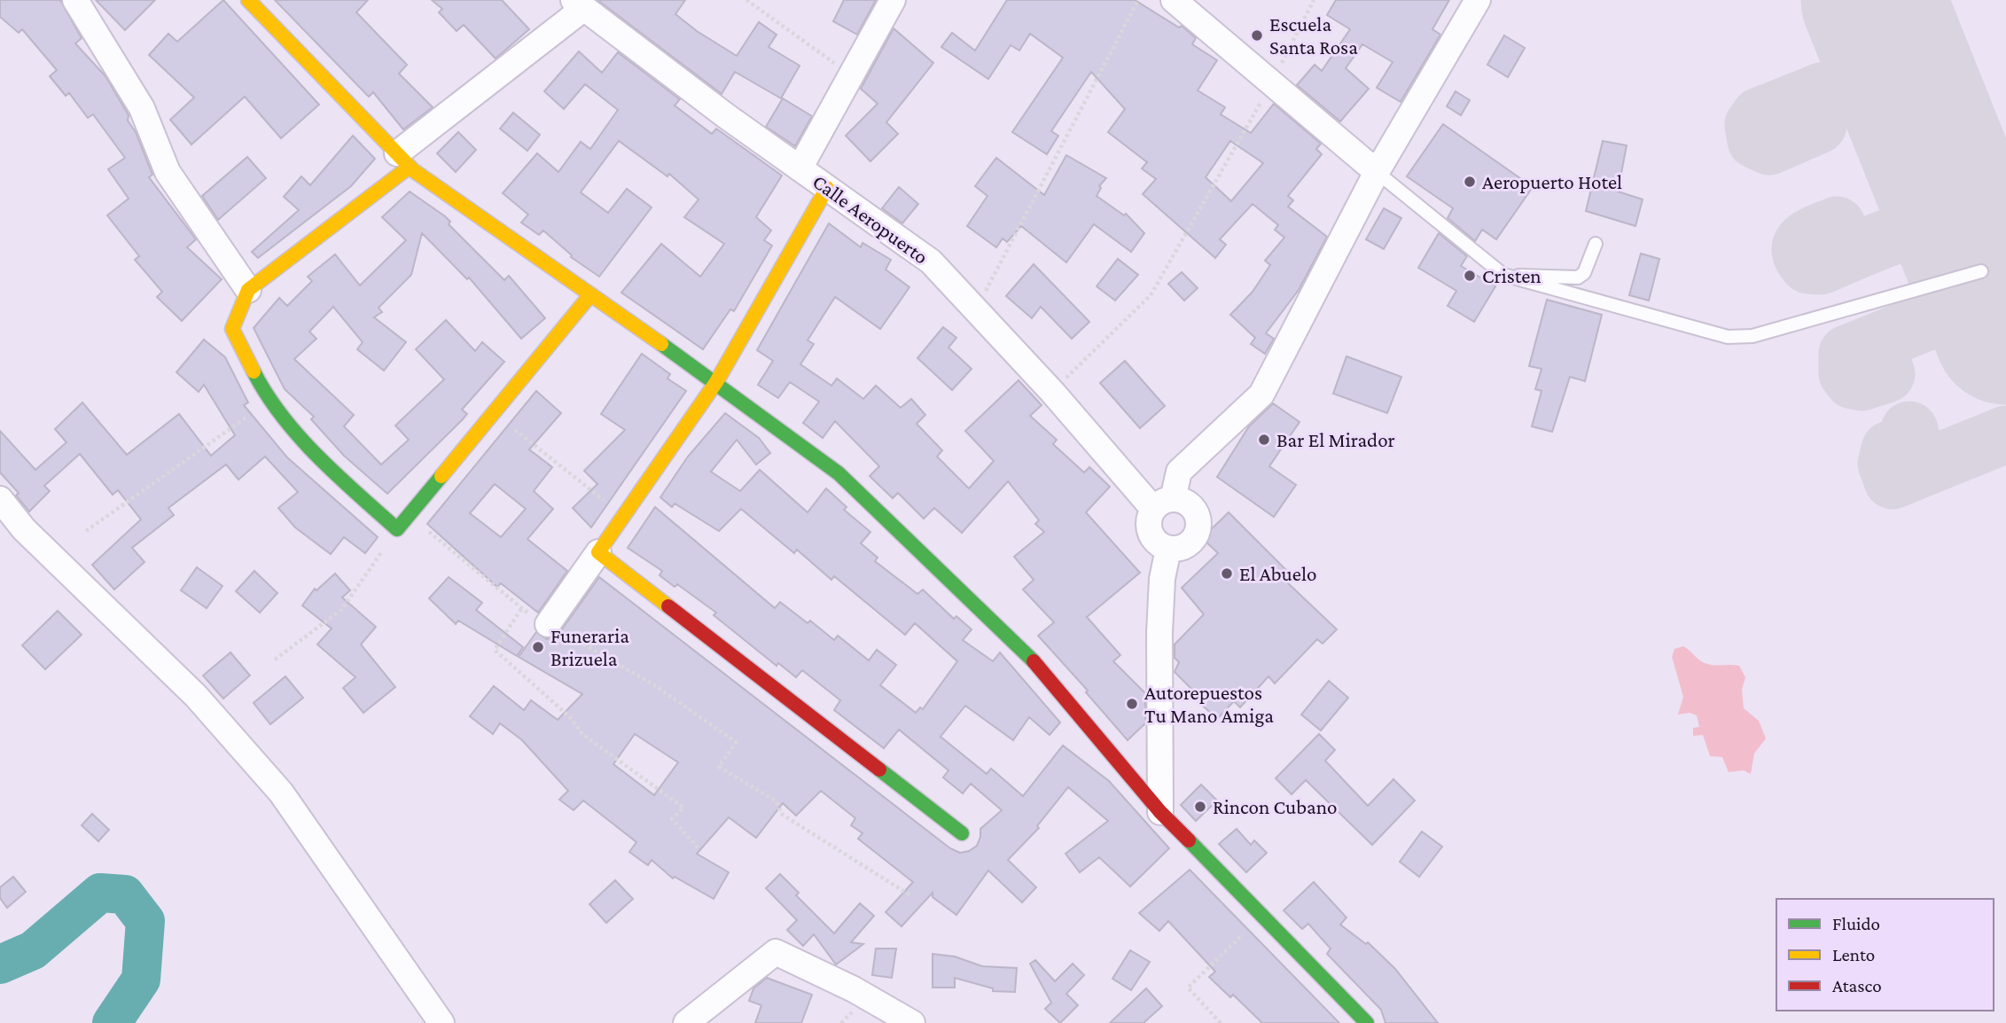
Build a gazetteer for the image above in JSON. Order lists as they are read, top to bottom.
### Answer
{
  "streets": {
    "street": ["Calle Aeropuerto"]
  },
  "places": [
    "Escuela Santa Rosa",
    "Aeropuerto Hotel",
    "Cristen",
    "Bar El Mirador",
    "El Abuelo",
    "Funeraria Brizuela",
    "Autorepuestos Tu Mano Amiga",
    "Rincon Cubano"
  ],
  "legend": ["Fluido", "Lento", "Atasco"]
}
